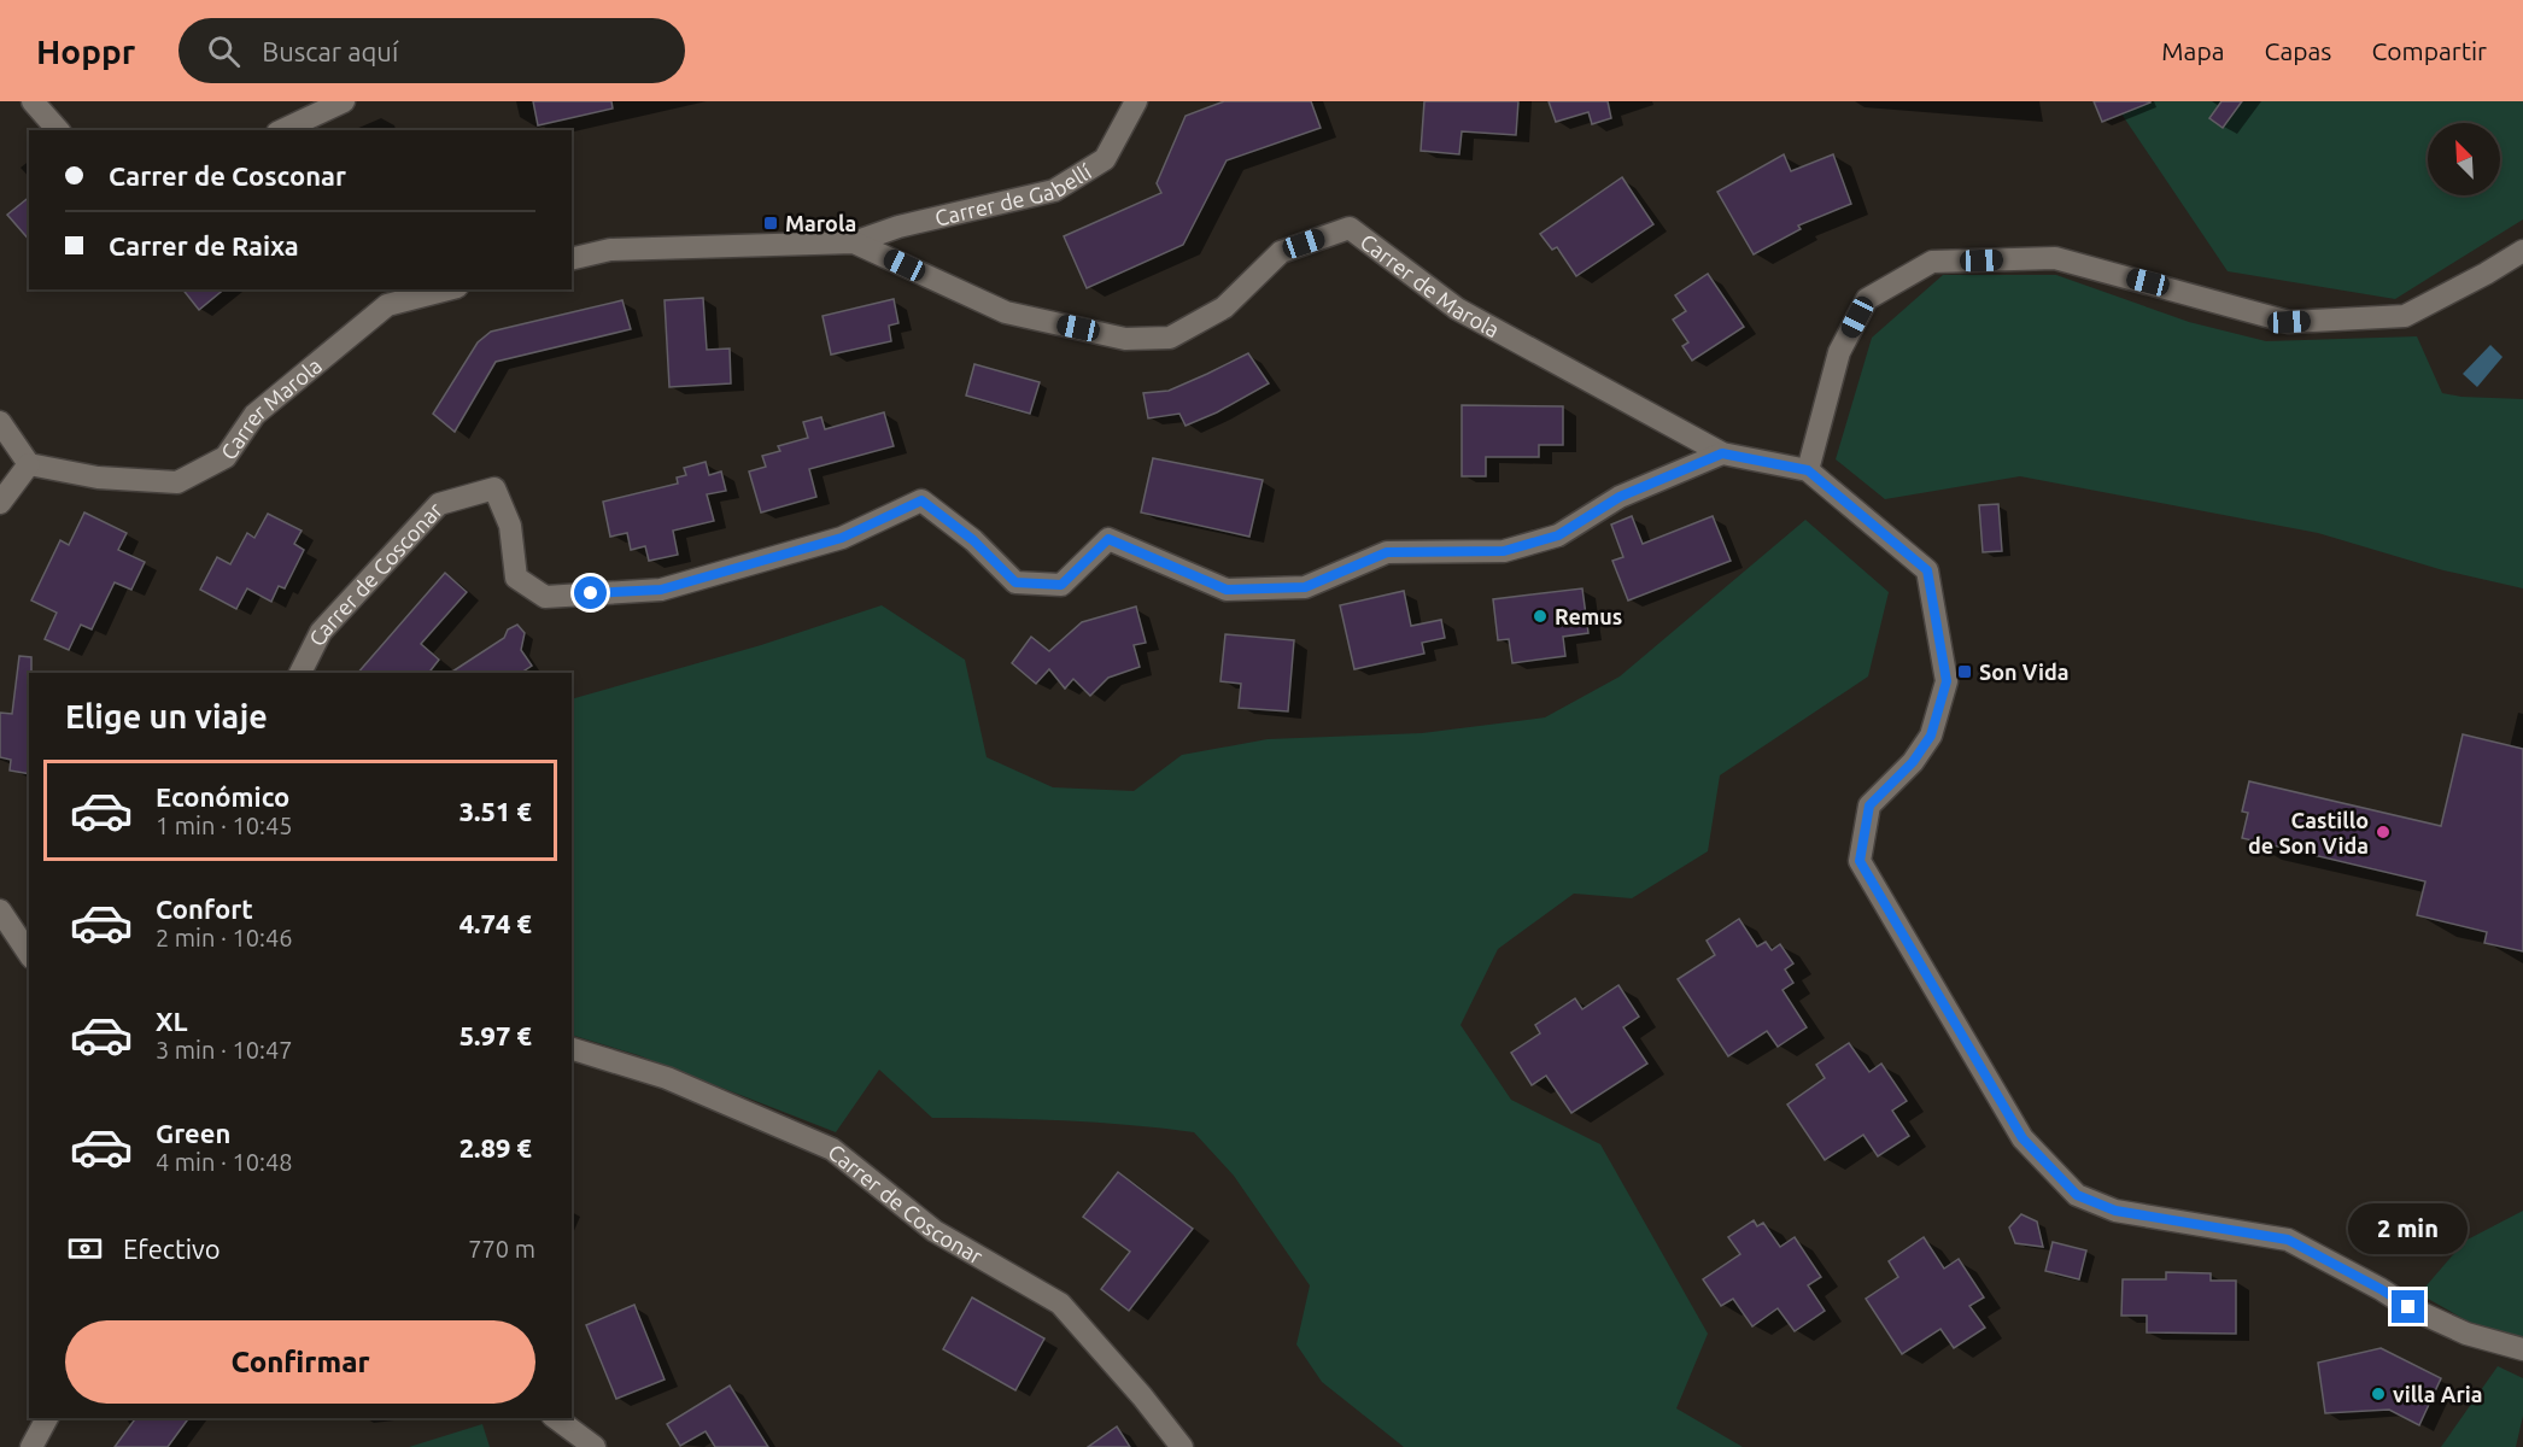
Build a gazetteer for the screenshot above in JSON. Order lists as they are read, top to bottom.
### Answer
{
  "streets": {
    "street": [
      "Carrer de Gabellí",
      "Carrer de Marola",
      "Carrer Marola",
      "Carrer de Cosconar"
    ]
  },
  "crossings": [
    ["Carrer de Gabellí", "Carrer de Marola"],
    ["Carrer de Marola", "Carrer de Cosconar"]
  ],
  "places": {
    "transit": ["Marola", "Son Vida"],
    "other": ["Remus", "Castillo de Son Vida", "villa Aria"]
  },
  "north": "top left",
  "page": {
    "header": "Hoppr",
    "search": "Buscar aquí",
    "nav": ["Mapa", "Capas", "Compartir"],
    "banner": ["Carrer de Cosconar", "Carrer de Raixa"],
    "heading": "Elige un viaje",
    "list": [
      {
        "name": "Económico",
        "note": "1 min · 10:45",
        "value": "3.51 €"
      },
      {
        "name": "Confort",
        "note": "2 min · 10:46",
        "value": "4.74 €"
      },
      {
        "name": "XL",
        "note": "3 min · 10:47",
        "value": "5.97 €"
      },
      {
        "name": "Green",
        "note": "4 min · 10:48",
        "value": "2.89 €"
      }
    ],
    "bubble": "2 min",
    "pay": ["Efectivo", "770 m"],
    "buttons": "Confirmar"
  }
}
